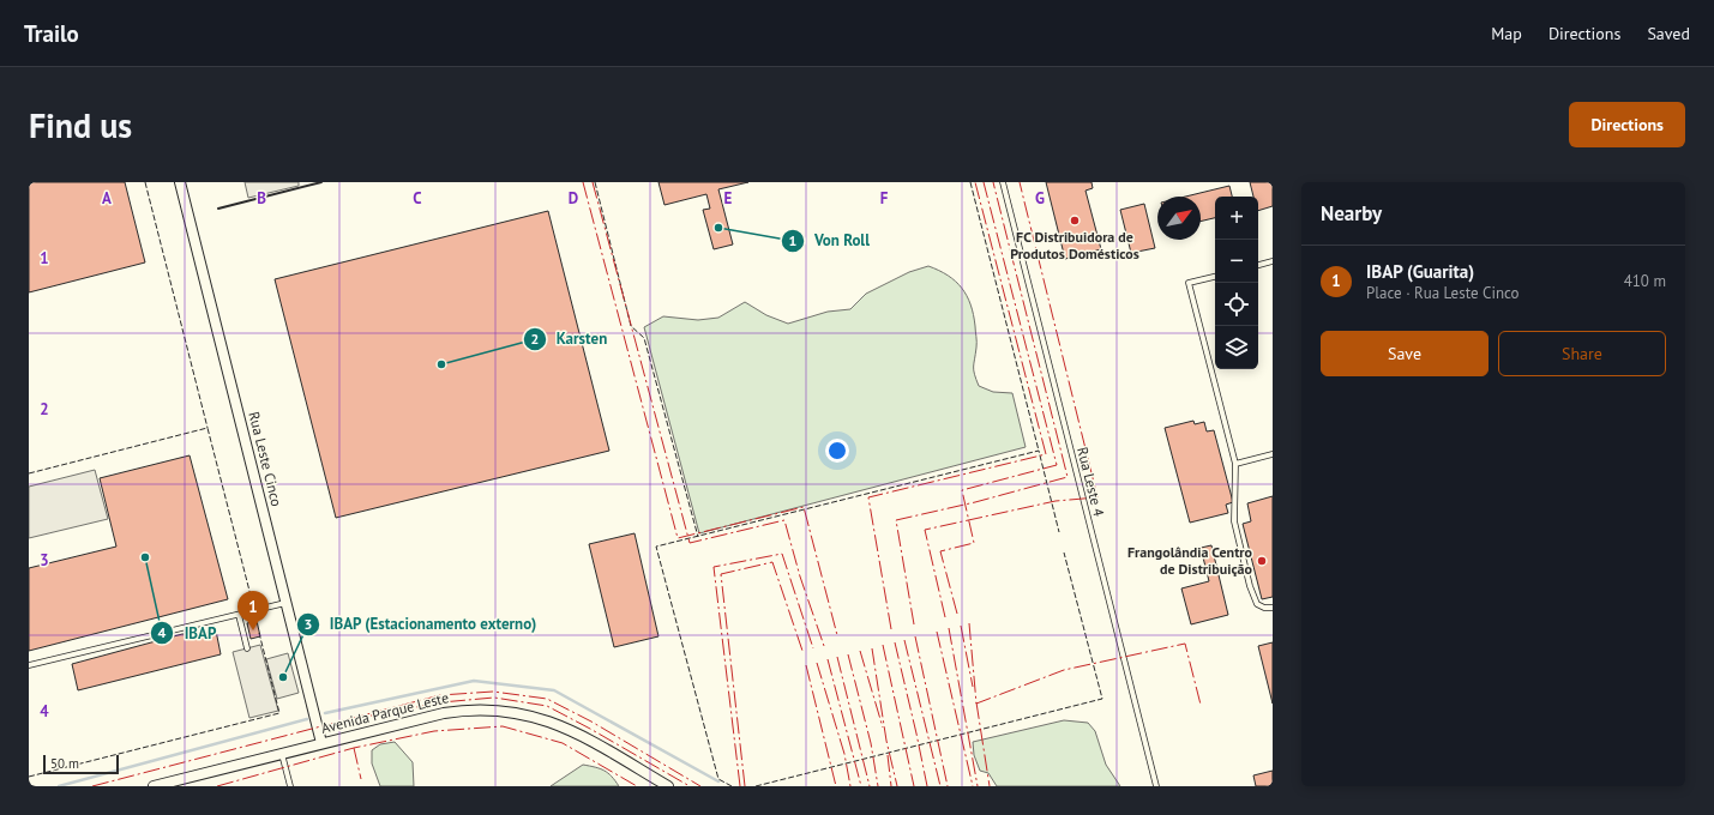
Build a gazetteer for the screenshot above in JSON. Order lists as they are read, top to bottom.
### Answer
{
  "streets": {
    "street": ["Rua Leste Cinco", "Avenida Parque Leste"],
    "lane": ["Rua Leste 4"]
  },
  "crossings": [
    ["Rua Leste Cinco", "Avenida Parque Leste"]
  ],
  "places": [
    "FC Distribuidora de Produtos Domésticos",
    "Von Roll",
    "Karsten",
    "IBAP",
    "Frangolândia Centro de Distribuição",
    "IBAP (Estacionamento externo)"
  ],
  "scale_bar": "50 m",
  "north": "top right",
  "page": {
    "header": "Trailo",
    "nav": ["Map", "Directions", "Saved"],
    "buttons": [
      "Directions",
      ["Save", "Share"]
    ],
    "title": "Find us",
    "heading": "Nearby",
    "map_buttons": ["+", "−"],
    "list": [
      {
        "mark": "1",
        "name": "IBAP (Guarita)",
        "note": "Place · Rua Leste Cinco",
        "value": "410 m"
      }
    ],
    "pins": "1",
    "scale": "50 m"
  },
  "grid": {
    "columns": [
      "A",
      "B",
      "C",
      "D",
      "E",
      "F",
      "G"
    ],
    "rows": [
      "1",
      "2",
      "3",
      "4"
    ]
  }
}
